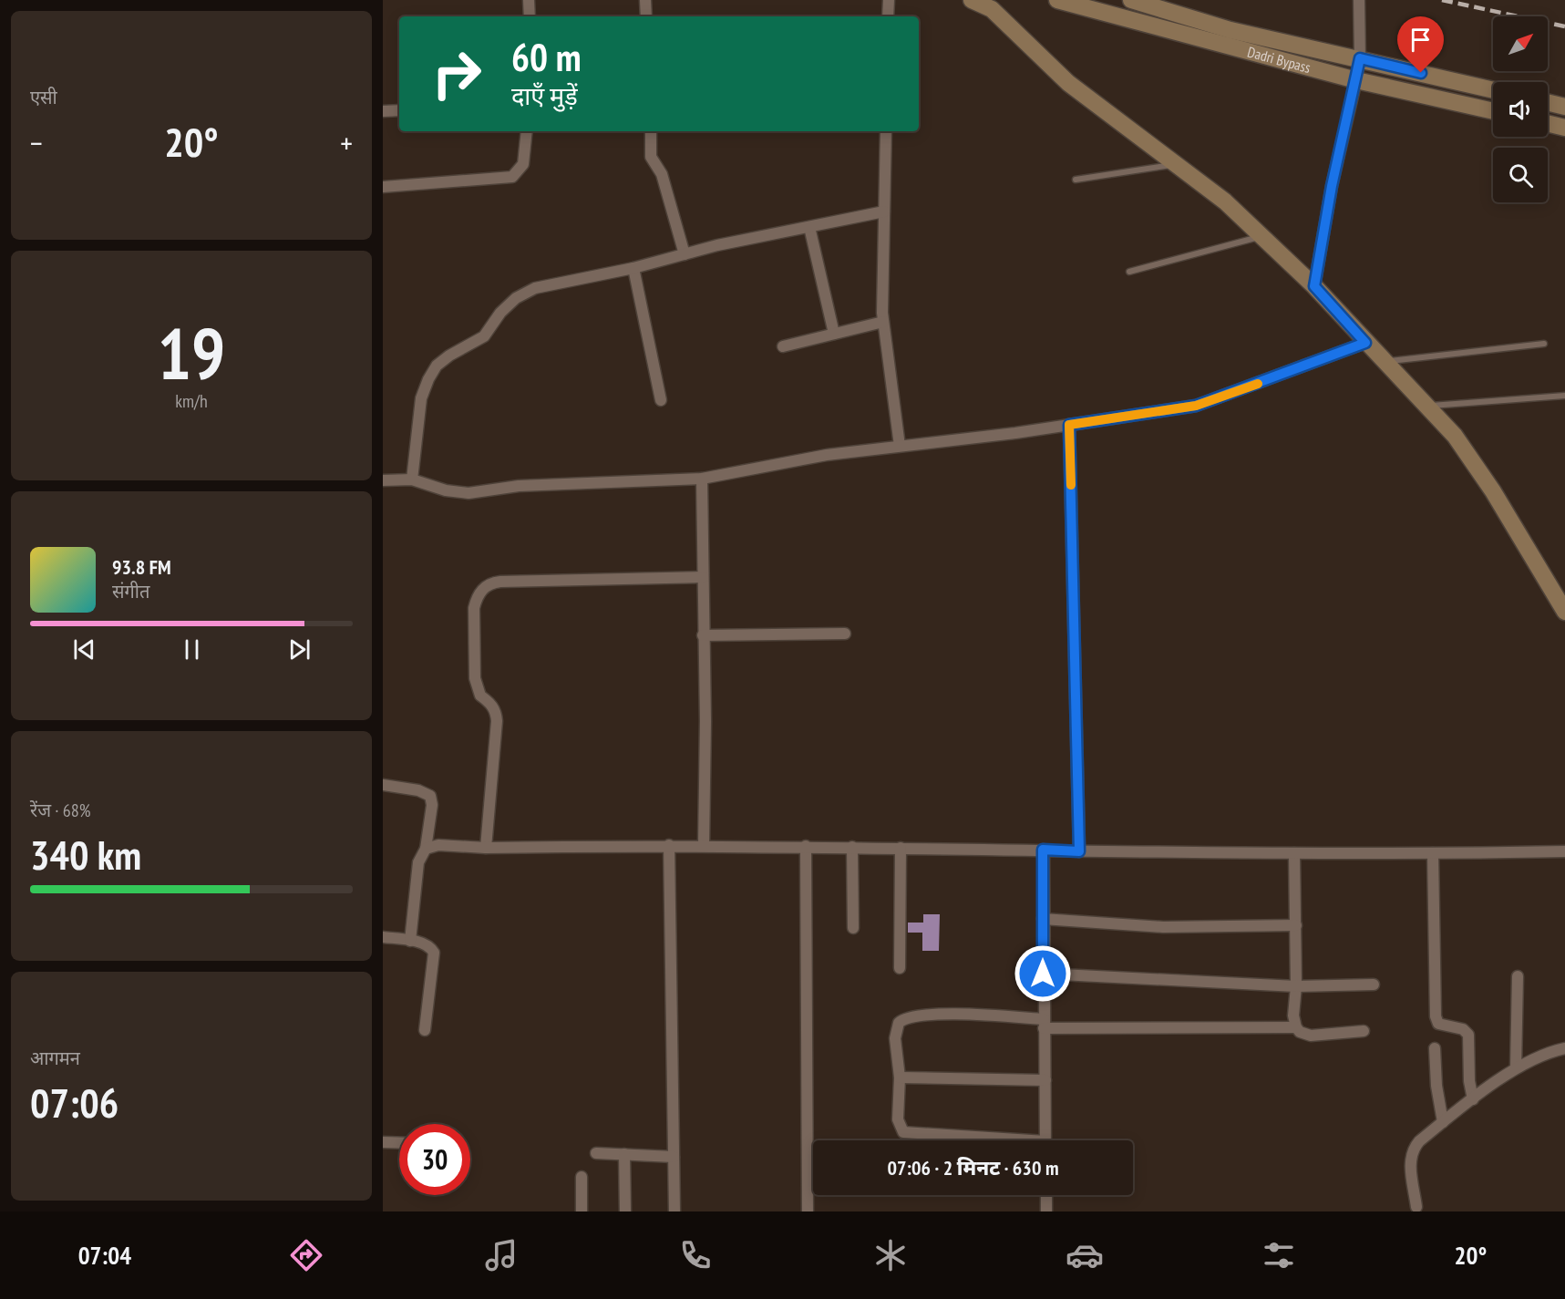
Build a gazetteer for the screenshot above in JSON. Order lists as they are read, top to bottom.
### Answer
{
  "streets": {
    "main road": ["Dadri Bypass"]
  },
  "north": "top right",
  "page": {
    "tile": [
      "एसी",
      ["19", "km/h"],
      ["रेंज · 68%", "340 km"],
      ["आगमन", "07:06"]
    ],
    "turn": ["60 m", "दाएँ मुड़ें"],
    "heat": ["−", "20°", "+"],
    "song": ["93.8 FM", "संगीत"],
    "limit": "30",
    "trip": "07:06 · 2 मिनट · 630 m",
    "tabs": ["07:04", "20°"]
  }
}
